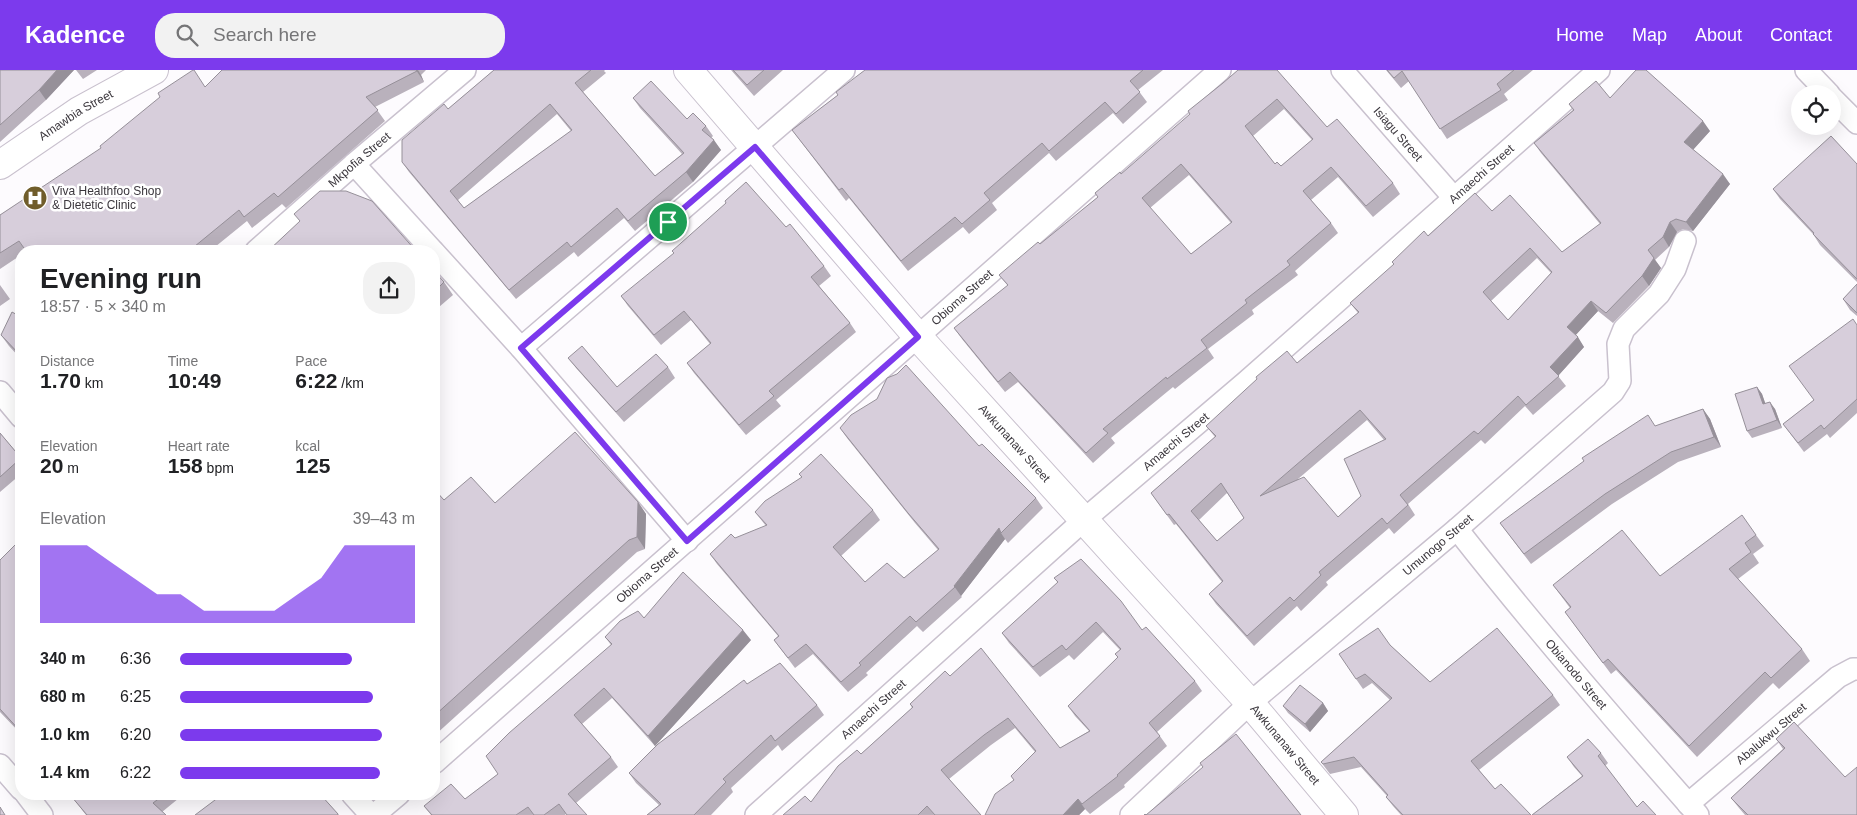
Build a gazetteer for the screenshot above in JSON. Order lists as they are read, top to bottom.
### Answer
{
  "streets": {
    "street": [
      "Amawbia Street",
      "Isiagu Street",
      "Mkpofia Street",
      "Amaechi Street",
      "Obioma Street",
      "Awkunanaw Street",
      "Umunogo Street",
      "Obianodo Street",
      "Abalukwu Street"
    ]
  },
  "crossings": [
    ["Isiagu Street", "Amaechi Street"],
    ["Amaechi Street", "Awkunanaw Street"],
    ["Obioma Street", "Awkunanaw Street"],
    ["Awkunanaw Street", "Umunogo Street"],
    ["Umunogo Street", "Obianodo Street"],
    ["Obianodo Street", "Abalukwu Street"]
  ],
  "places": {
    "hospital": ["Viva Healthfoo Shop & Dietetic Clinic"]
  },
  "page": {
    "header": "Kadence",
    "search": "Search here",
    "nav": [
      "Home",
      "Map",
      "About",
      "Contact"
    ],
    "heading": ["Evening run", "18:57 · 5 × 340 m"],
    "stats": [
      ["Distance", "1.70 km"],
      ["Time", "10:49"],
      ["Pace", "6:22 /km"],
      ["Elevation", "20 m"],
      ["Heart rate", "158 bpm"],
      ["kcal", "125"]
    ],
    "chart": ["Elevation", "39–43 m"],
    "list": [
      {
        "name": "340 m",
        "note": "6:36"
      },
      {
        "name": "680 m",
        "note": "6:25"
      },
      {
        "name": "1.0 km",
        "note": "6:20"
      },
      {
        "name": "1.4 km",
        "note": "6:22"
      }
    ]
  }
}
